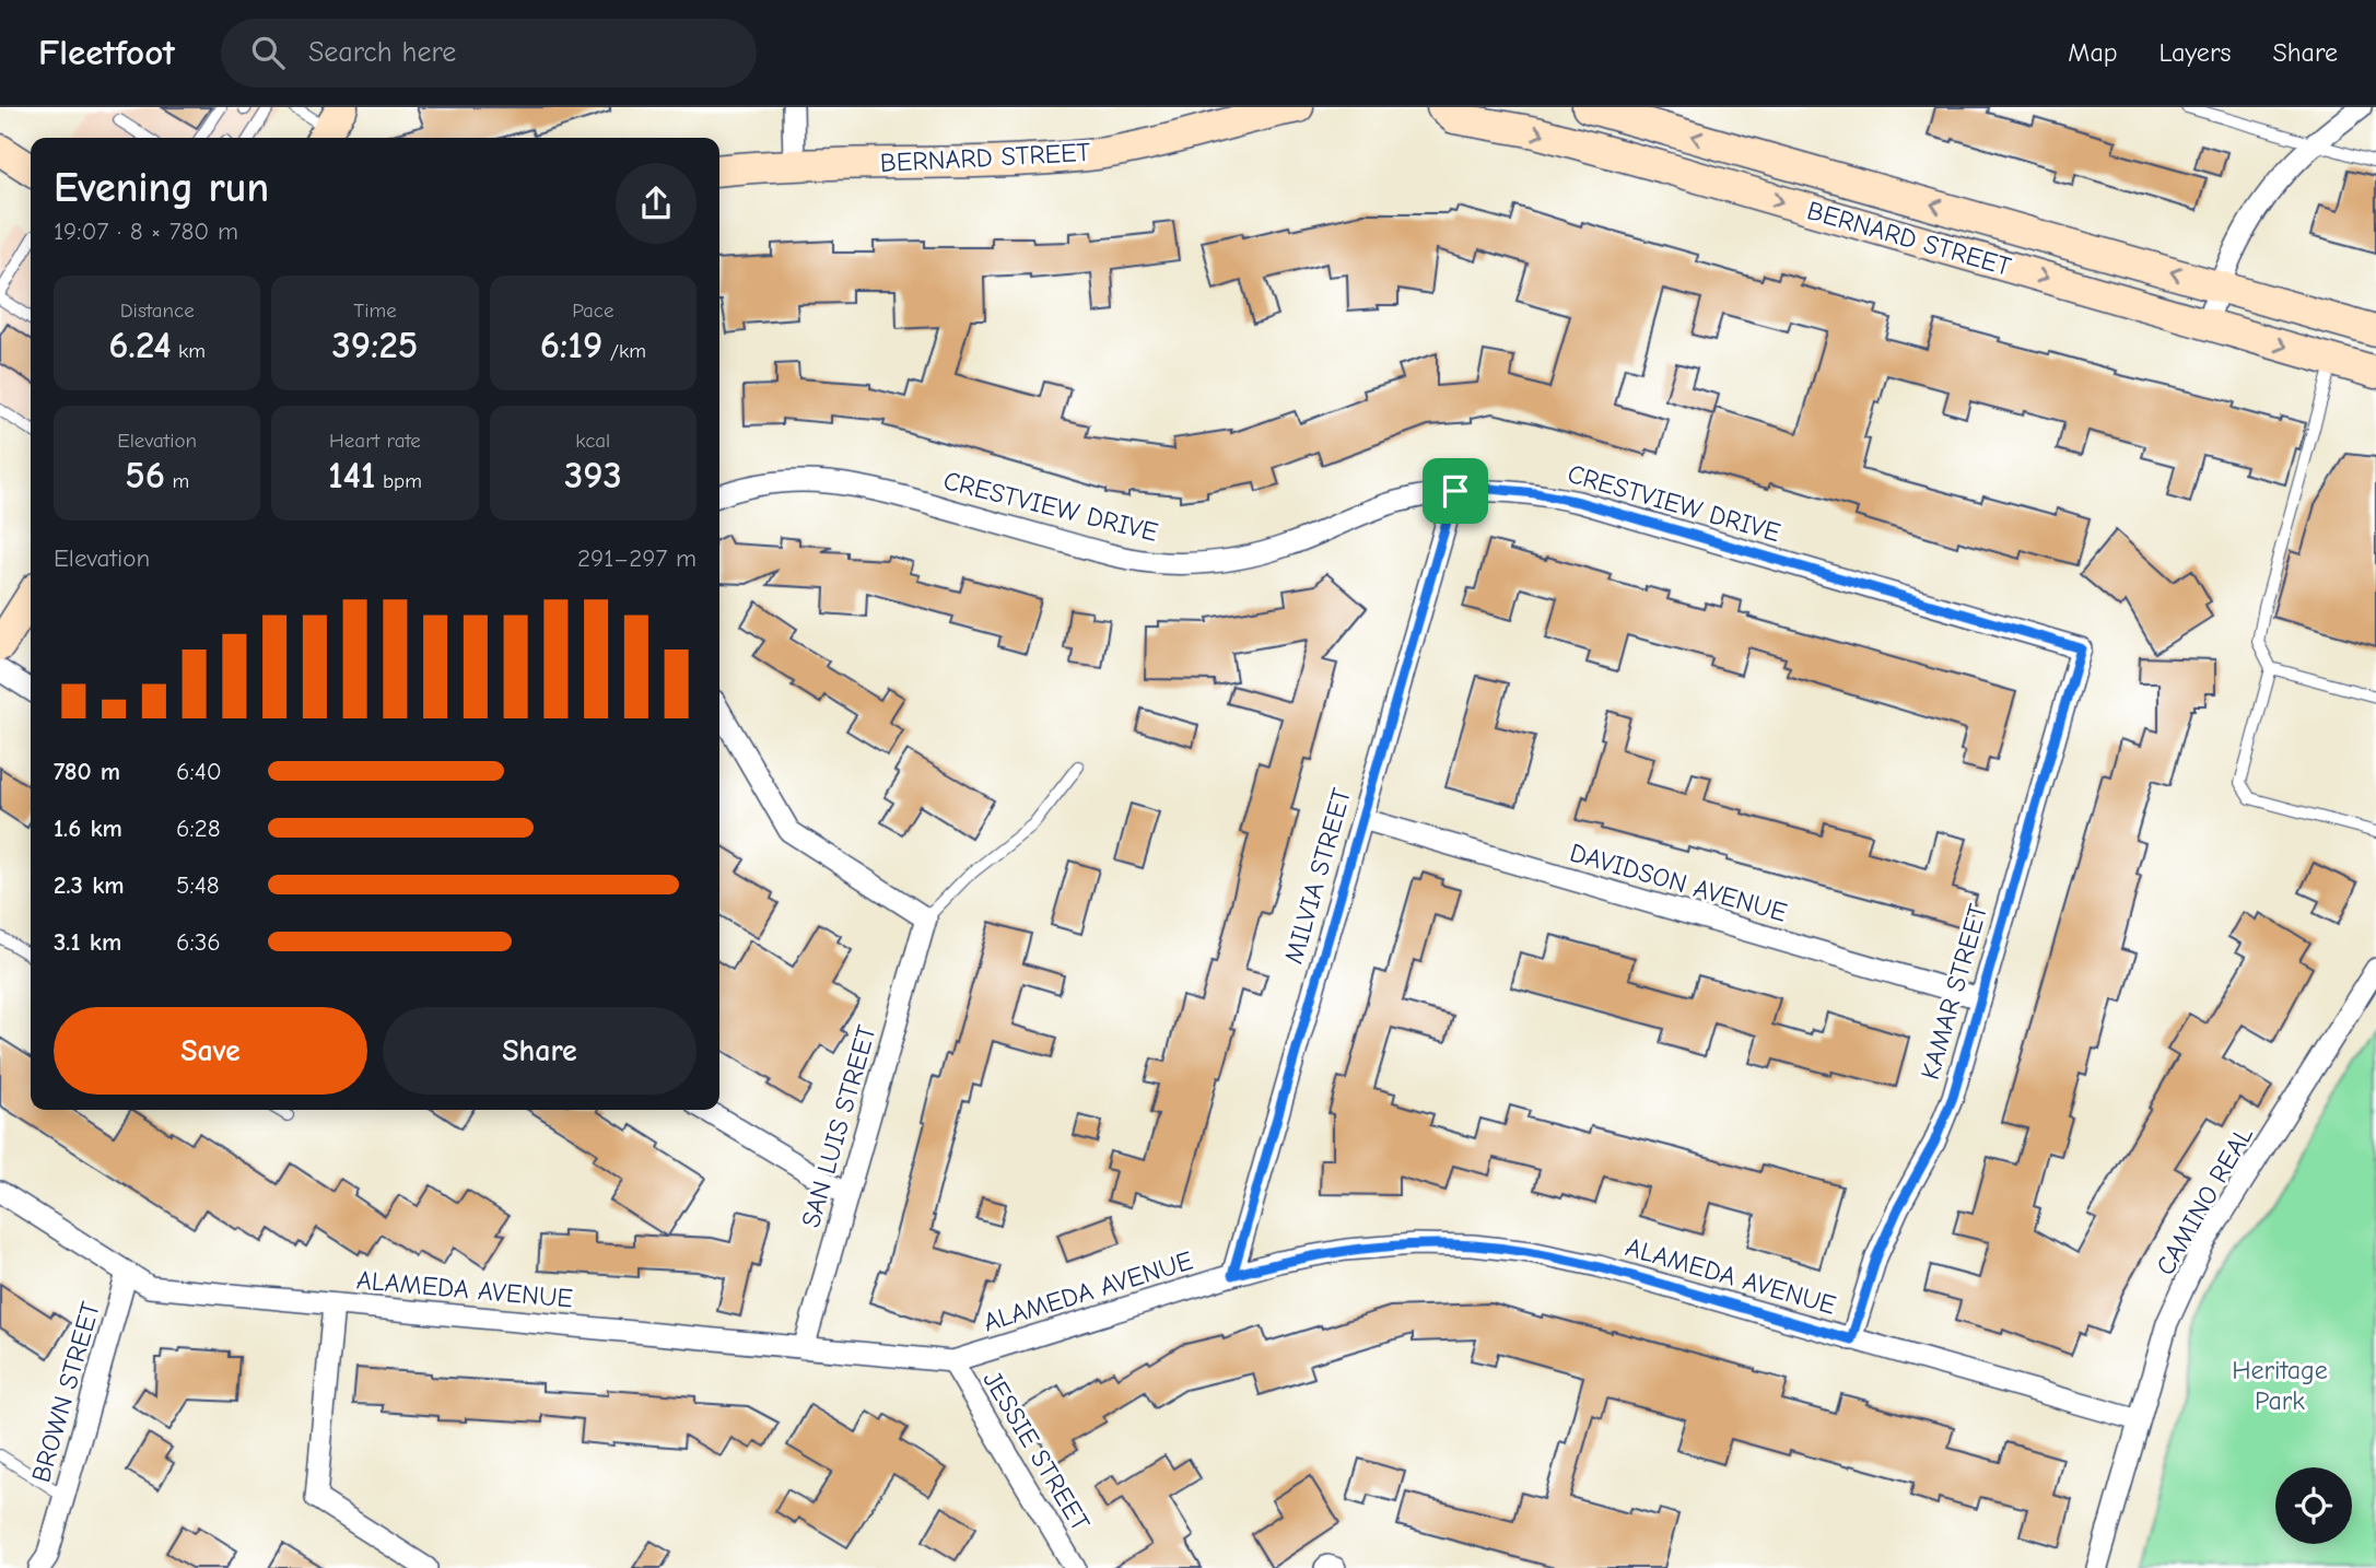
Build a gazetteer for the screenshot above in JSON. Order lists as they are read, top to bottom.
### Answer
{
  "streets": {
    "street": [
      "BERNARD STREET",
      "CRESTVIEW DRIVE",
      "MILVIA STREET",
      "DAVIDSON AVENUE",
      "KAMAR STREET",
      "SAN LUIS STREET",
      "CAMINO REAL",
      "ALAMEDA AVENUE",
      "BROWN STREET",
      "JESSIE STREET"
    ]
  },
  "crossings": [
    ["CRESTVIEW DRIVE", "MILVIA STREET"],
    ["CRESTVIEW DRIVE", "KAMAR STREET"],
    ["MILVIA STREET", "DAVIDSON AVENUE"],
    ["MILVIA STREET", "ALAMEDA AVENUE"],
    ["DAVIDSON AVENUE", "KAMAR STREET"],
    ["KAMAR STREET", "ALAMEDA AVENUE"],
    ["SAN LUIS STREET", "ALAMEDA AVENUE"],
    ["CAMINO REAL", "ALAMEDA AVENUE"],
    ["ALAMEDA AVENUE", "BROWN STREET"],
    ["ALAMEDA AVENUE", "JESSIE STREET"]
  ],
  "parks": ["Heritage Park"],
  "page": {
    "header": "Fleetfoot",
    "search": "Search here",
    "nav": ["Map", "Layers", "Share"],
    "heading": ["Evening run", "19:07 · 8 × 780 m"],
    "stats": [
      ["Distance", "6.24 km"],
      ["Time", "39:25"],
      ["Pace", "6:19 /km"],
      ["Elevation", "56 m"],
      ["Heart rate", "141 bpm"],
      ["kcal", "393"]
    ],
    "chart": ["Elevation", "291–297 m"],
    "list": [
      {
        "name": "780 m",
        "note": "6:40"
      },
      {
        "name": "1.6 km",
        "note": "6:28"
      },
      {
        "name": "2.3 km",
        "note": "5:48"
      },
      {
        "name": "3.1 km",
        "note": "6:36"
      }
    ],
    "buttons": ["Save", "Share"]
  }
}
